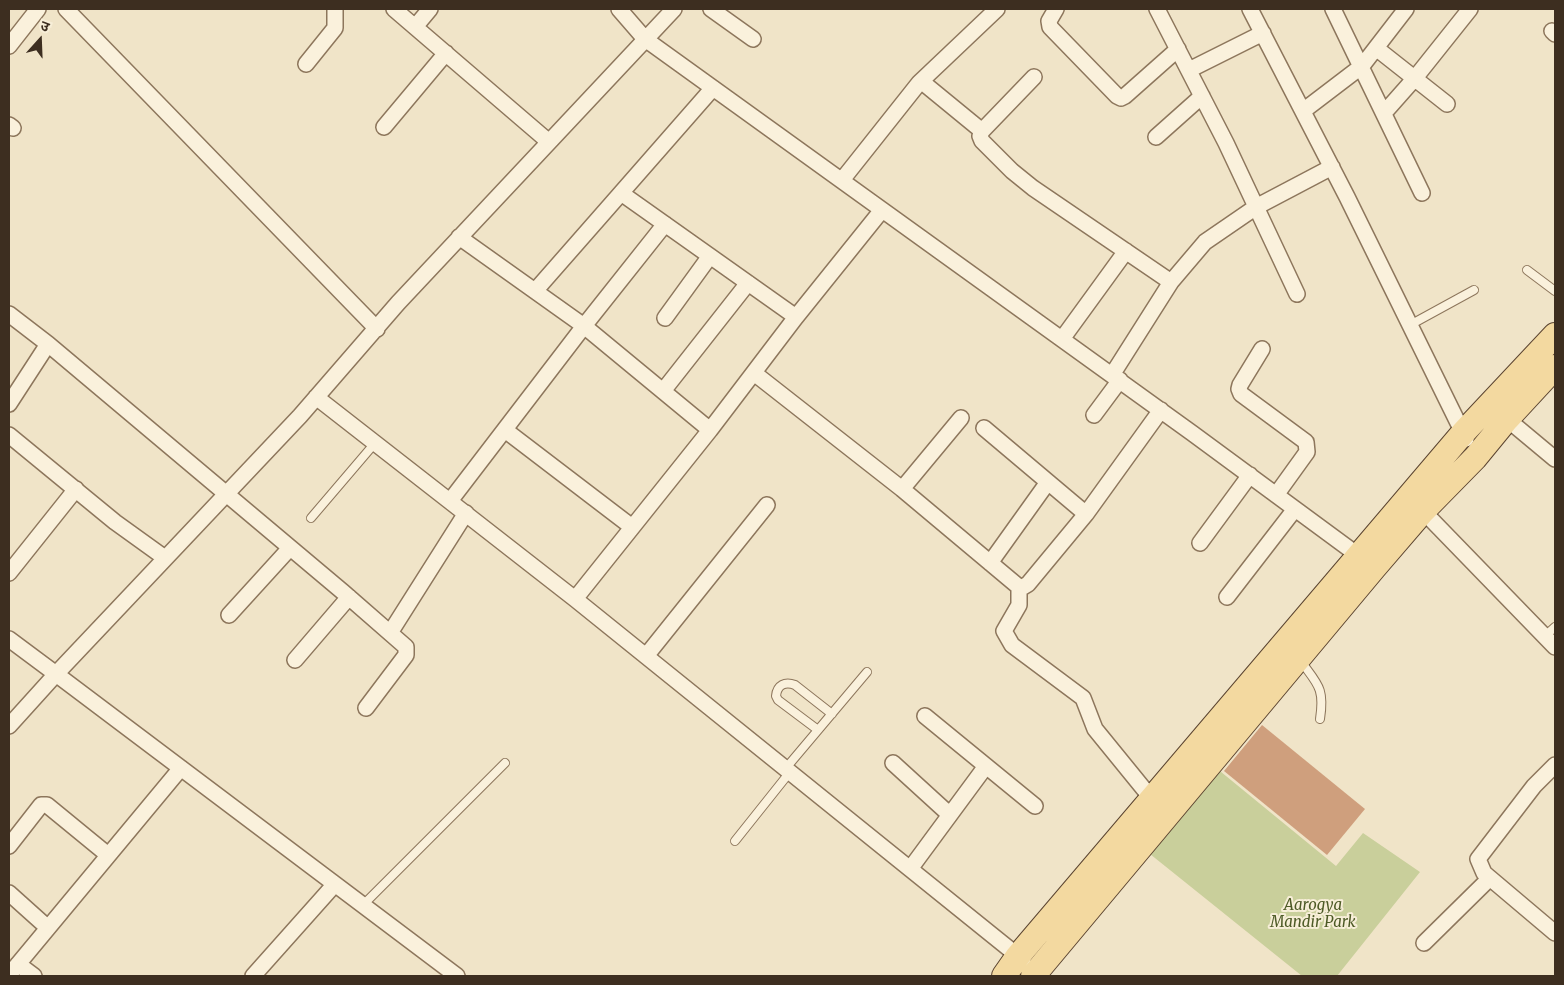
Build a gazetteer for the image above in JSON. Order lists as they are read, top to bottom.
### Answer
{
  "parks": ["Aarogya Mandir Park"],
  "north": "top"
}
